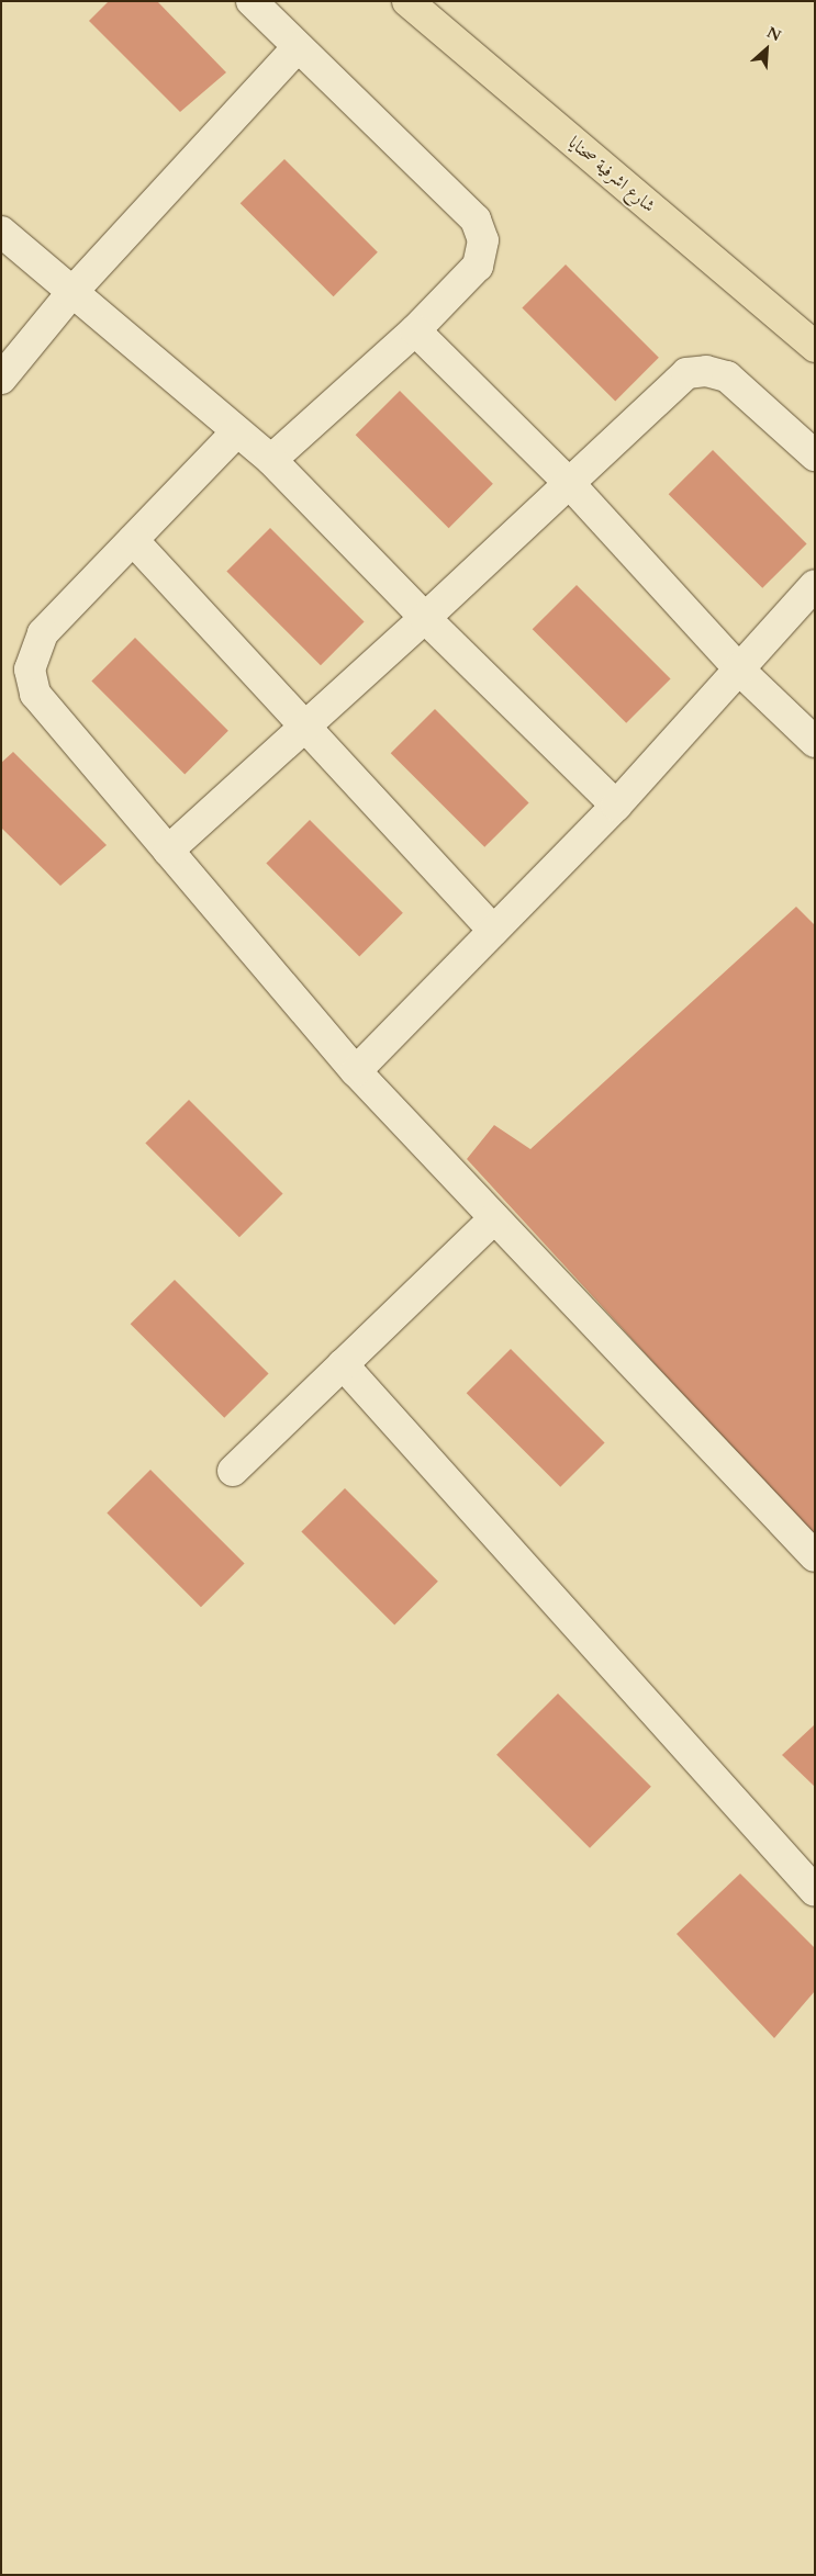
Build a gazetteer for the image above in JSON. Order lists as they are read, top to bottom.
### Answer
{
  "streets": {
    "main road": ["شارع اشرفية صحنايا"]
  },
  "north": "top right"
}
